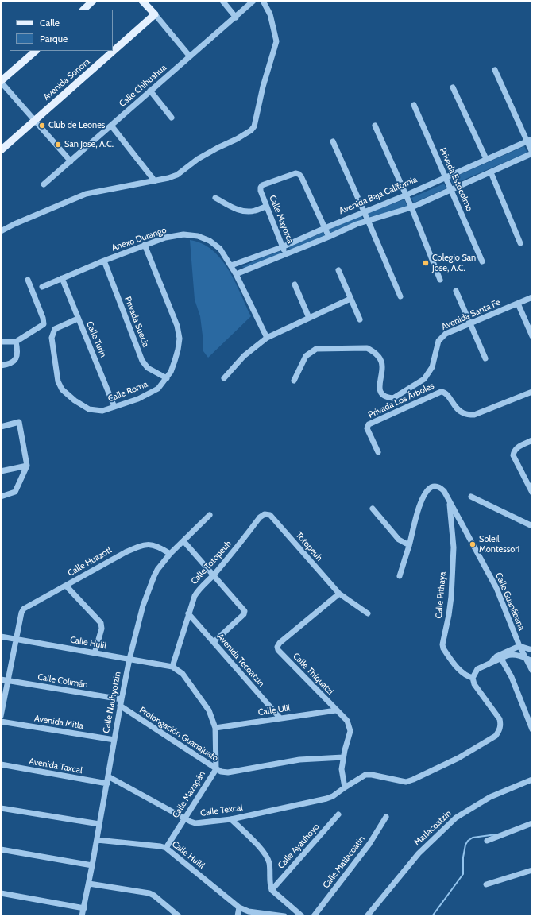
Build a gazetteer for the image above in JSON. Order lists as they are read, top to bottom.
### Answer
{
  "streets": {
    "main road": ["Avenida Sonora"],
    "street": [
      "Calle Chihuahua",
      "Privada Estocolmo",
      "Avenida Baja California",
      "Calle Mayorca",
      "Anexo Durango",
      "Avenida Santa Fe",
      "Privada Suecia",
      "Calle Turin",
      "Calle Roma",
      "Privada Los Árboles",
      "Totopeuh",
      "Calle Huazotl",
      "Calle Totopeuh",
      "Calle Pithaya",
      "Calle Guanábana",
      "Calle Hulil",
      "Avenida Tecoatzin",
      "Calle Thiquatzi",
      "Calle Colimán",
      "Calle Nauhyotzin",
      "Calle Ulil",
      "Avenida Mitla",
      "Prolongación Guanajuato",
      "Avenida Taxcal",
      "Calle Mazapán",
      "Calle Texcal",
      "Matlacoatzin",
      "Calle Ayauhoyo",
      "Calle Huilil",
      "Calle Matlacoatin"
    ]
  },
  "crossings": [
    ["Privada Estocolmo", "Avenida Baja California"],
    ["Avenida Baja California", "Calle Mayorca"],
    ["Avenida Baja California", "Anexo Durango"],
    ["Anexo Durango", "Privada Suecia"],
    ["Anexo Durango", "Calle Turin"],
    ["Anexo Durango", "Calle Roma"],
    ["Privada Suecia", "Calle Roma"],
    ["Calle Turin", "Calle Roma"],
    ["Totopeuh", "Calle Totopeuh"],
    ["Totopeuh", "Calle Thiquatzi"],
    ["Calle Huazotl", "Calle Hulil"],
    ["Calle Huazotl", "Calle Nauhyotzin"],
    ["Calle Totopeuh", "Calle Hulil"],
    ["Calle Totopeuh", "Avenida Tecoatzin"],
    ["Calle Totopeuh", "Calle Mazapán"],
    ["Calle Pithaya", "Calle Guanábana"],
    ["Calle Pithaya", "Calle Texcal"],
    ["Calle Hulil", "Calle Nauhyotzin"],
    ["Calle Hulil", "Calle Mazapán"],
    ["Avenida Tecoatzin", "Calle Ulil"],
    ["Calle Thiquatzi", "Calle Ulil"],
    ["Calle Thiquatzi", "Prolongación Guanajuato"],
    ["Calle Thiquatzi", "Calle Texcal"],
    ["Calle Colimán", "Calle Nauhyotzin"],
    ["Calle Nauhyotzin", "Avenida Mitla"],
    ["Calle Nauhyotzin", "Prolongación Guanajuato"],
    ["Calle Nauhyotzin", "Avenida Taxcal"],
    ["Calle Nauhyotzin", "Calle Texcal"],
    ["Calle Nauhyotzin", "Calle Huilil"],
    ["Calle Ulil", "Calle Mazapán"],
    ["Prolongación Guanajuato", "Calle Mazapán"],
    ["Calle Mazapán", "Calle Texcal"],
    ["Calle Mazapán", "Calle Huilil"]
  ],
  "places": [
    "Club de Leones",
    "San Jose, A.C.",
    "Colegio San Jose, A.C.",
    "Soleil Montessori"
  ],
  "legend": ["Calle", "Parque"]
}
